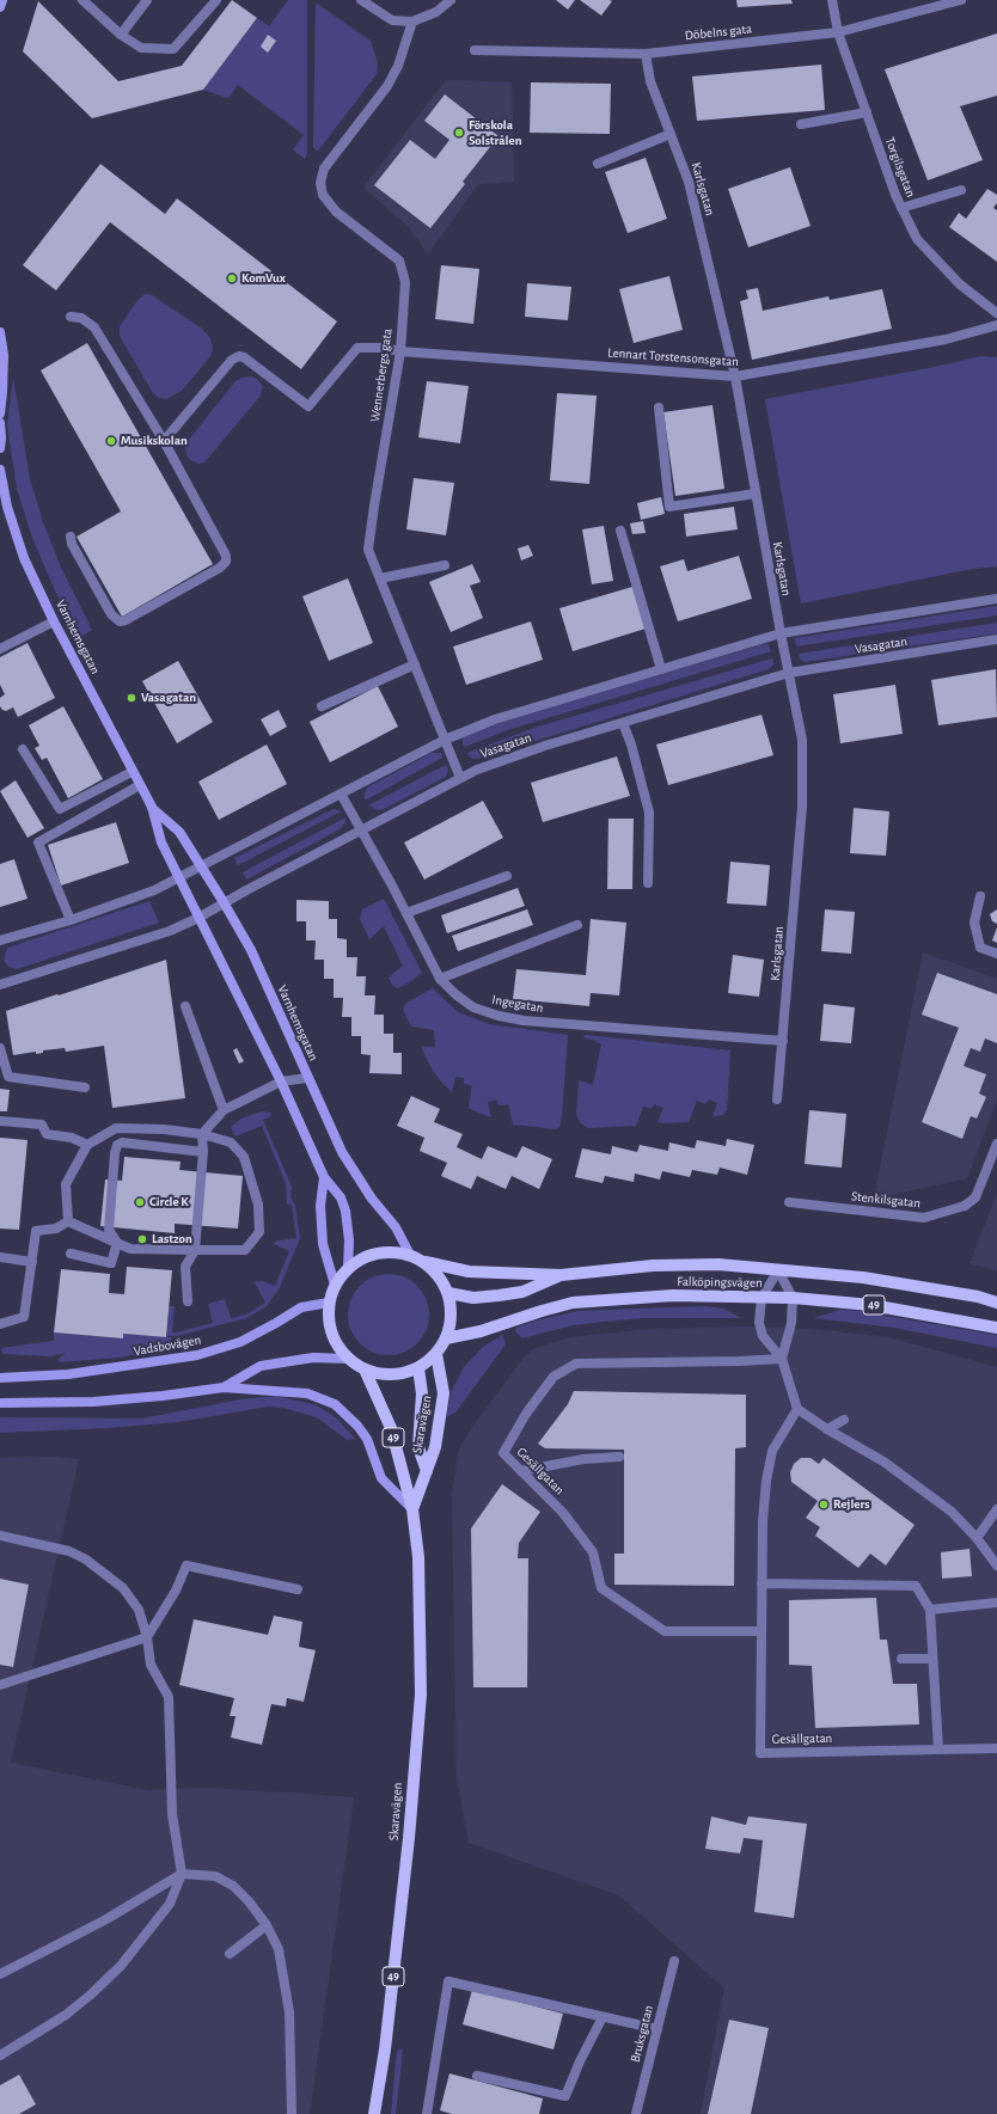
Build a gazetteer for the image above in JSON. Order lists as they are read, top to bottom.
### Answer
{
  "streets": {
    "main road": [
      "Varnhemsgatan",
      "Falköpingsvägen",
      "49",
      "Vadsbovägen",
      "Skaravägen"
    ],
    "street": [
      "Döbelns gata",
      "Torgilsgatan",
      "Karlsgatan",
      "Lennart Torstensonsgatan",
      "Wennerbergs gata",
      "Vasagatan",
      "Ingegatan",
      "Stenkilsgatan",
      "Gesällgatan",
      "Bruksgatan"
    ]
  },
  "crossings": [
    ["Döbelns gata", "Torgilsgatan"],
    ["Döbelns gata", "Karlsgatan"],
    ["Karlsgatan", "Lennart Torstensonsgatan"],
    ["Karlsgatan", "Vasagatan"],
    ["Karlsgatan", "Ingegatan"],
    ["Lennart Torstensonsgatan", "Wennerbergs gata"],
    ["Wennerbergs gata", "Vasagatan"],
    ["Varnhemsgatan", "Vasagatan"],
    ["Varnhemsgatan", "Falköpingsvägen"],
    ["Varnhemsgatan", "49"],
    ["Varnhemsgatan", "Vadsbovägen"],
    ["Varnhemsgatan", "Skaravägen"],
    ["Vasagatan", "Ingegatan"],
    ["Falköpingsvägen", "49"],
    ["Falköpingsvägen", "Vadsbovägen"],
    ["Falköpingsvägen", "Skaravägen"],
    ["49", "Vadsbovägen"],
    ["49", "Skaravägen"],
    ["Vadsbovägen", "Skaravägen"]
  ],
  "places": [
    "Förskola Solstrålen",
    "KomVux",
    "Musikskolan",
    "Vasagatan",
    "Circle K",
    "Lastzon",
    "Rejlers"
  ]
}
